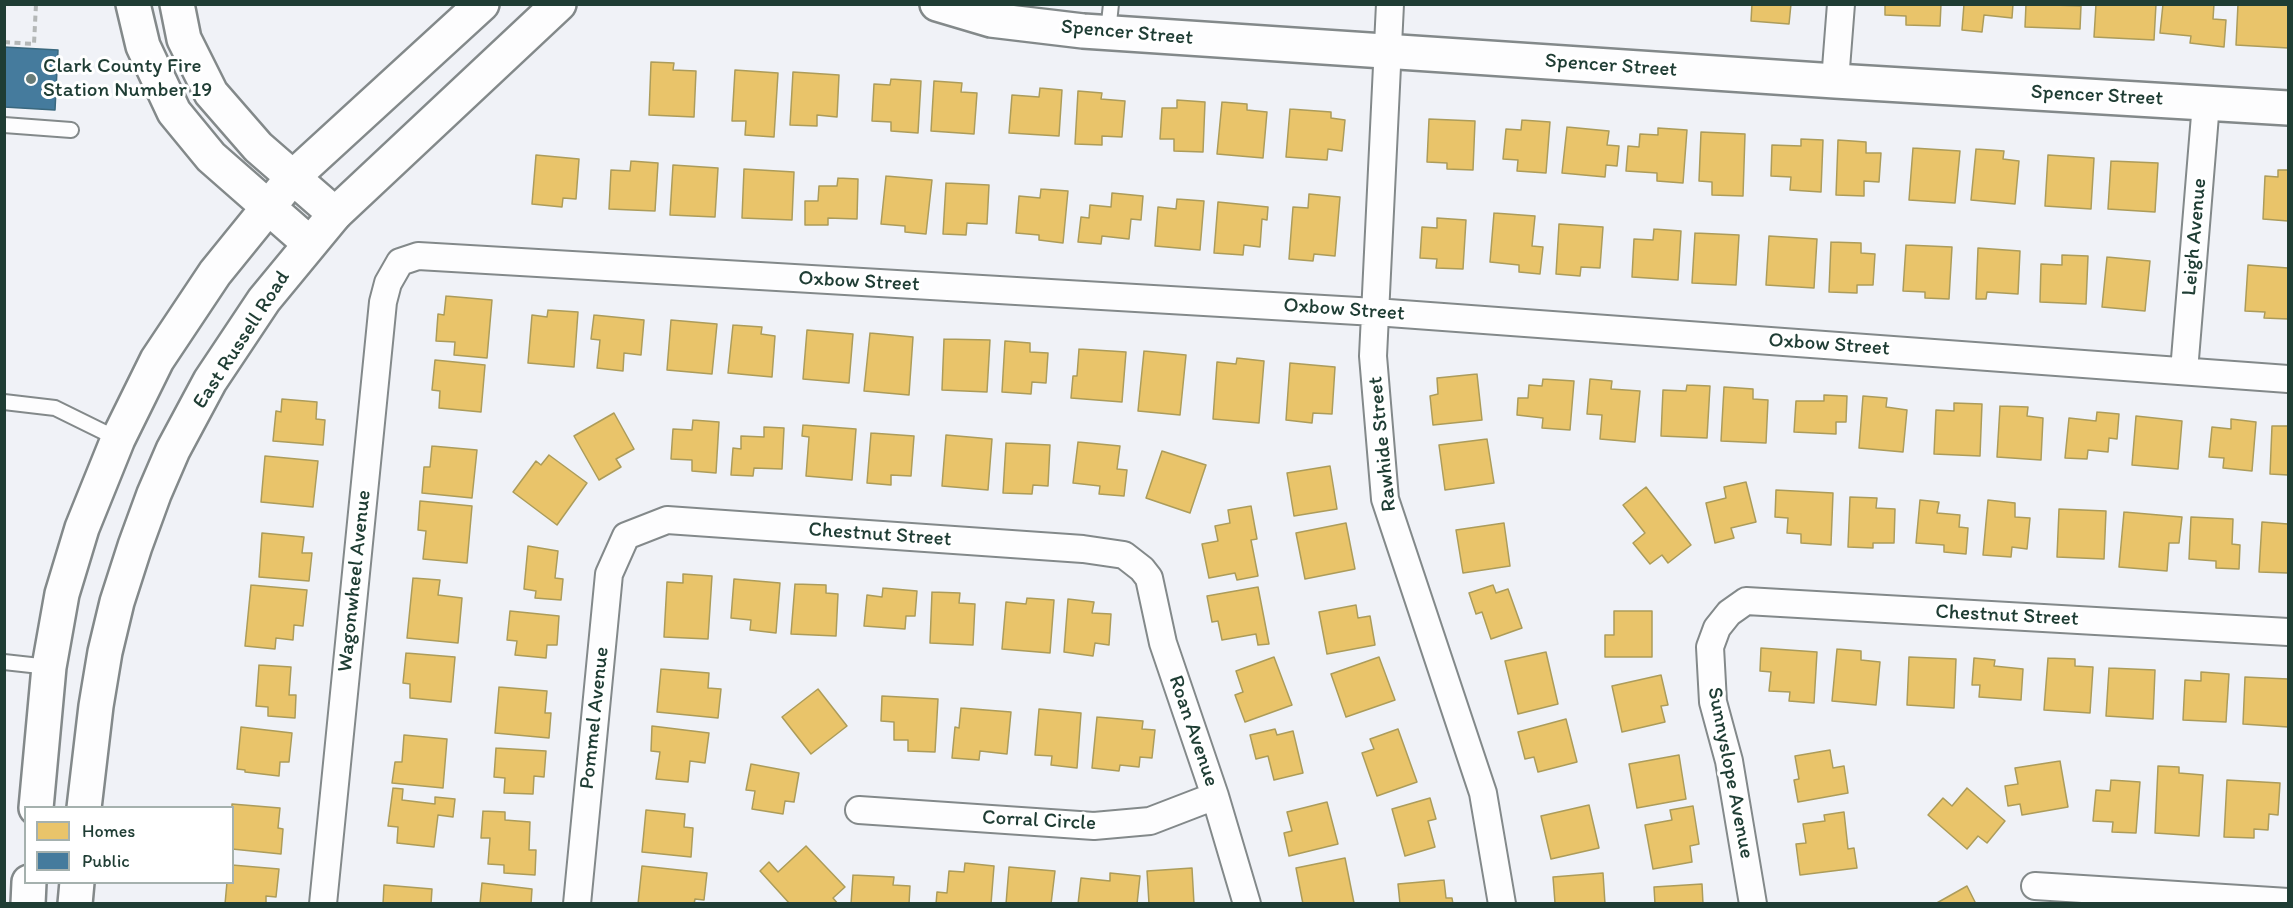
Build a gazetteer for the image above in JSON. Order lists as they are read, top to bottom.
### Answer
{
  "streets": {
    "main road": ["Spencer Street", "East Russell Road"],
    "street": [
      "Leigh Avenue",
      "Oxbow Street",
      "Rawhide Street",
      "Chestnut Street",
      "Wagonwheel Avenue",
      "Pommel Avenue",
      "Roan Avenue",
      "Sunnyslope Avenue",
      "Corral Circle"
    ]
  },
  "crossings": [
    ["Spencer Street", "Leigh Avenue"],
    ["Spencer Street", "Rawhide Street"],
    ["Leigh Avenue", "Oxbow Street"],
    ["Oxbow Street", "Rawhide Street"],
    ["Oxbow Street", "Wagonwheel Avenue"],
    ["Chestnut Street", "Pommel Avenue"],
    ["Chestnut Street", "Roan Avenue"],
    ["Chestnut Street", "Sunnyslope Avenue"],
    ["Roan Avenue", "Corral Circle"]
  ],
  "places": ["Clark County Fire Station Number 19"],
  "legend": ["Homes", "Public"]
}
